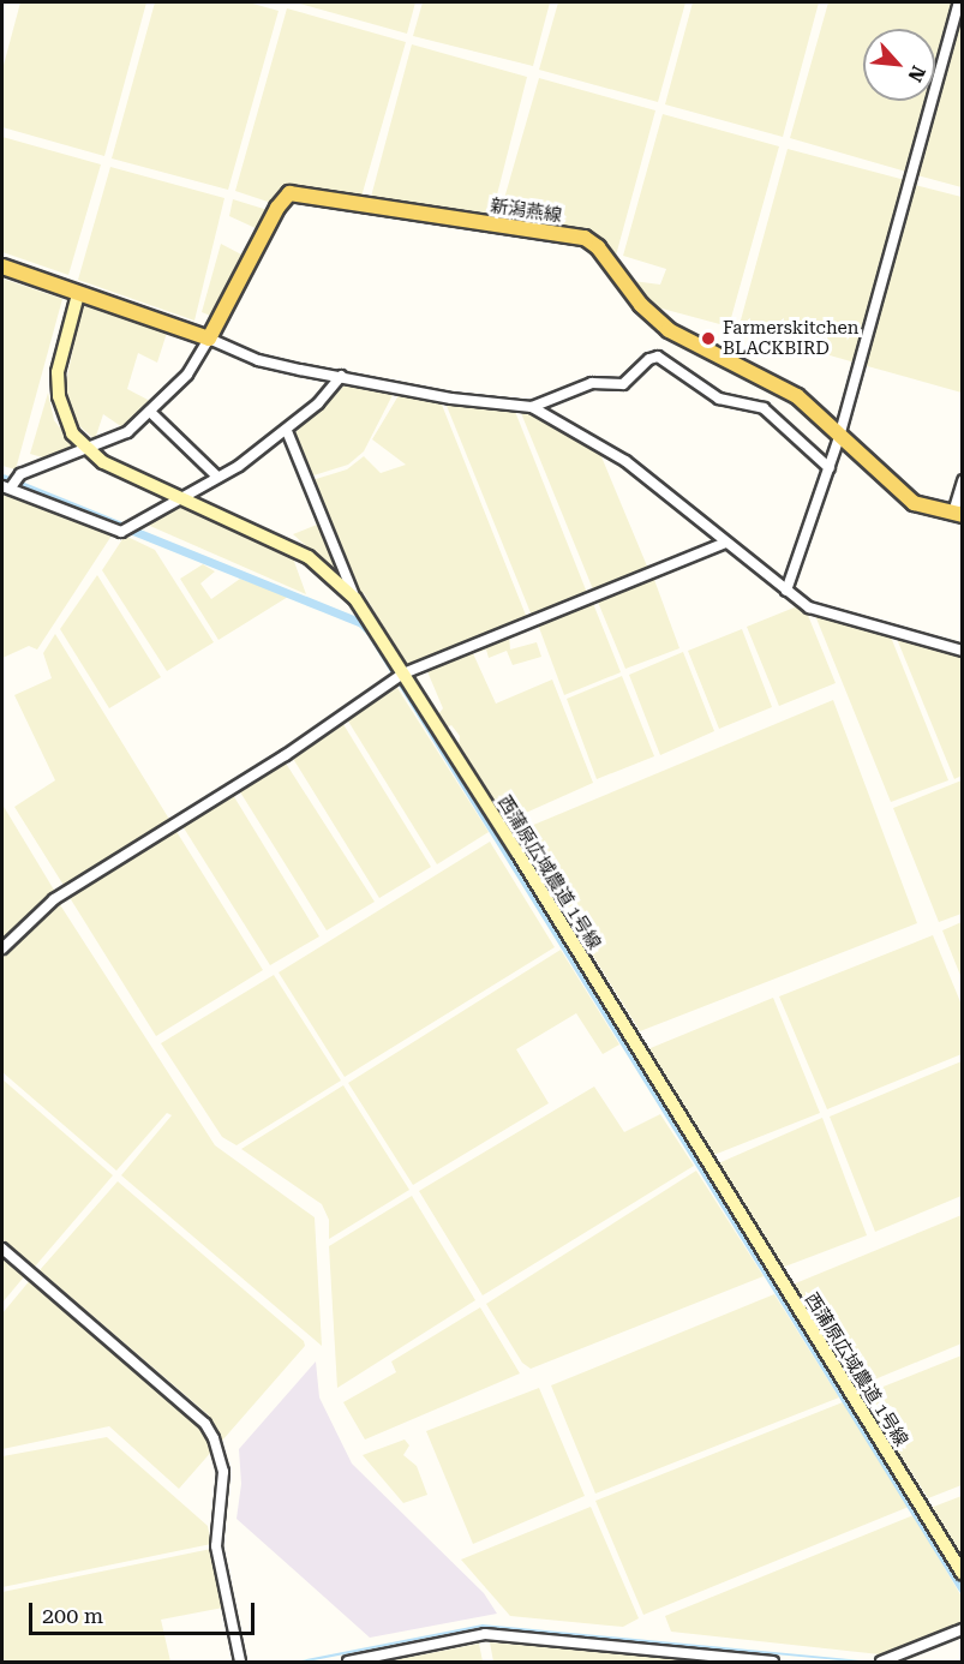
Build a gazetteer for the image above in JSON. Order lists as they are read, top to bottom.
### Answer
{
  "streets": {
    "main road": ["新潟燕線"],
    "street": ["西蒲原広域農道 1号線"]
  },
  "places": ["Farmerskitchen BLACKBIRD"],
  "scale_bar": "200 m",
  "north": "bottom right"
}
